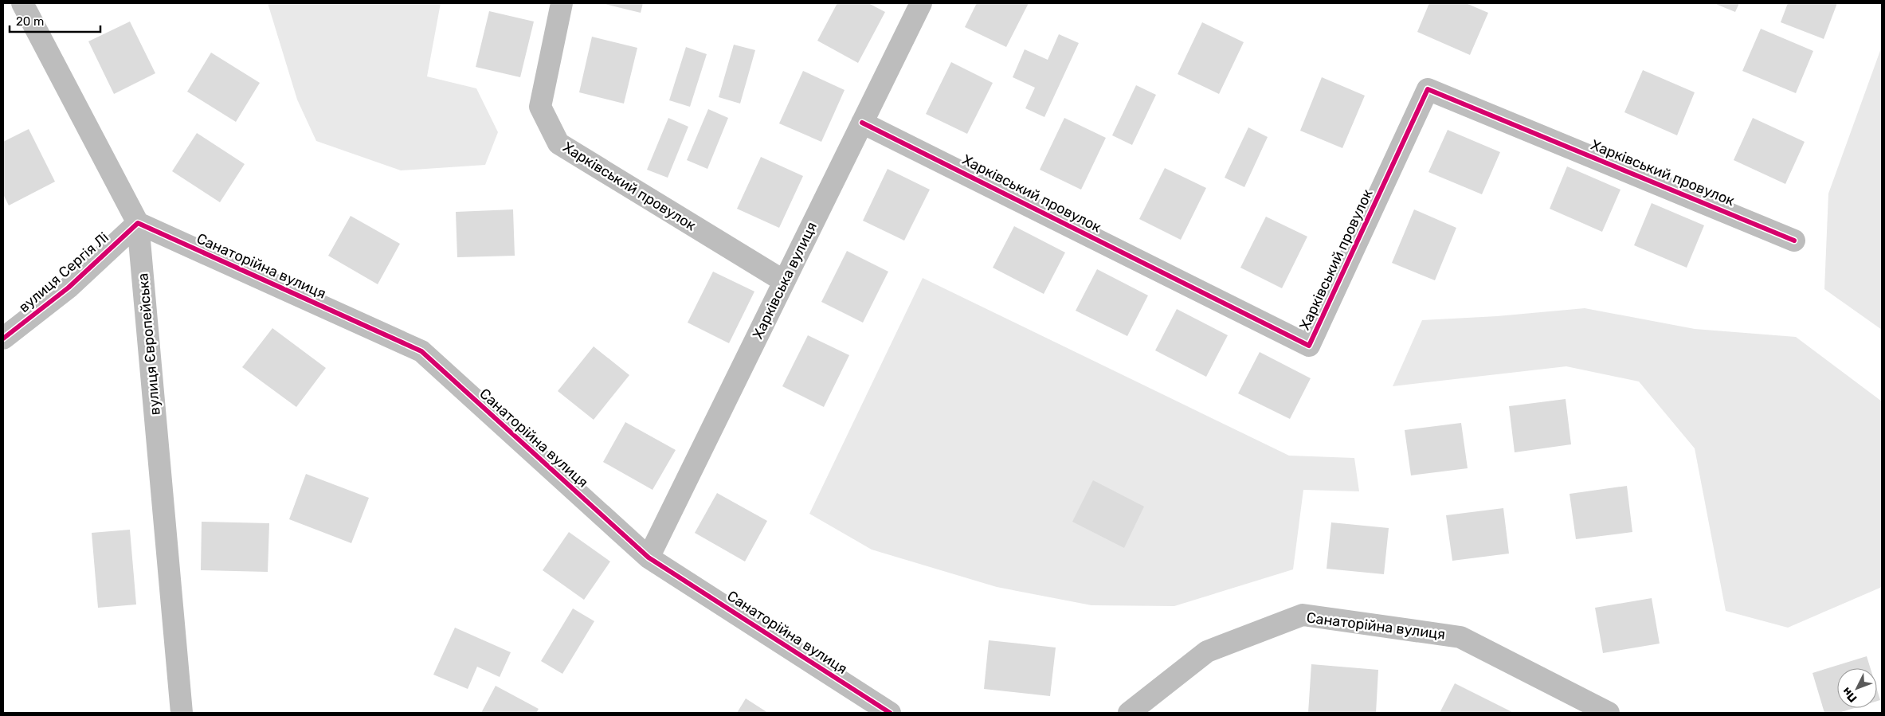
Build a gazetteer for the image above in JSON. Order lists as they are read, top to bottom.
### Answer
{
  "streets": {
    "street": [
      "Харківський провулок",
      "Санаторійна вулиця",
      "вулиця Сергія Лі",
      "Харківська вулиця",
      "вулиця Європейська"
    ]
  },
  "crossings": [
    ["Харківський провулок", "Харківська вулиця"],
    ["Санаторійна вулиця", "вулиця Сергія Лі"],
    ["Санаторійна вулиця", "Харківська вулиця"],
    ["Санаторійна вулиця", "вулиця Європейська"],
    ["вулиця Сергія Лі", "вулиця Європейська"]
  ],
  "scale_bar": "20 m",
  "north": "bottom left"
}
